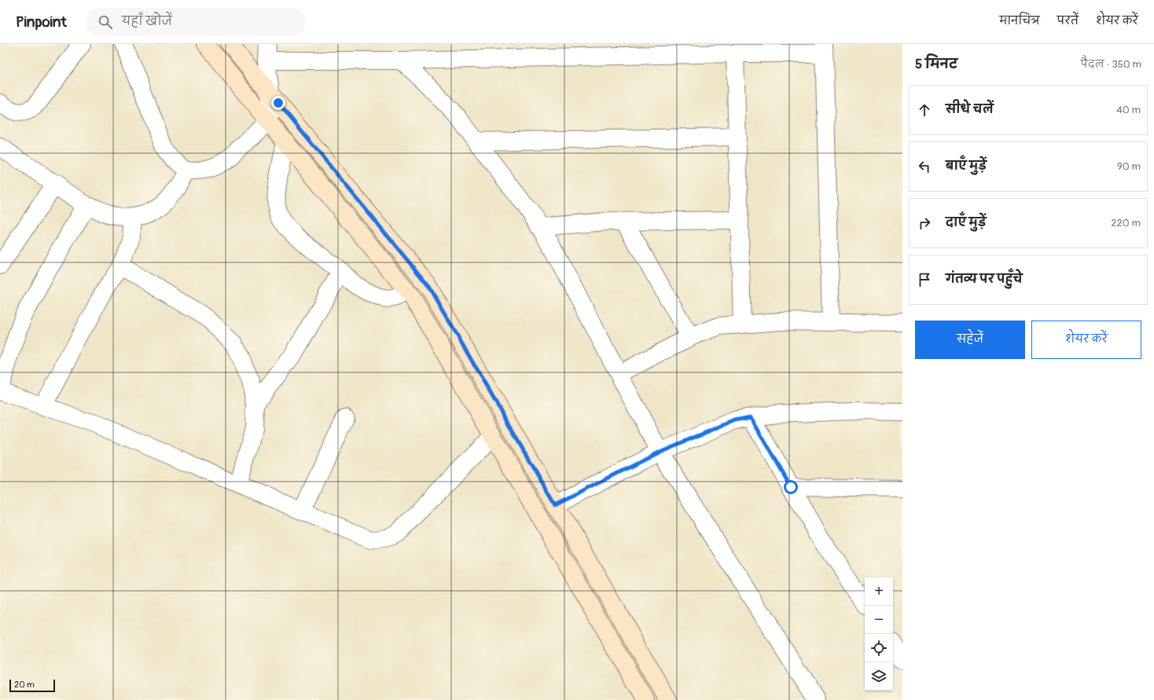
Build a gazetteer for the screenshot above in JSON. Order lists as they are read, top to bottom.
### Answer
{
  "scale_bar": "20 m",
  "page": {
    "header": "Pinpoint",
    "search": "यहाँ खोजें",
    "nav": ["मानचित्र", "परतें", "शेयर करें"],
    "heading": ["5 मिनट", "पैदल · 350 m"],
    "list": [
      ["सीधे चलें", "40 m"],
      ["बाएँ मुड़ें", "90 m"],
      ["दाएँ मुड़ें", "220 m"],
      "गंतव्य पर पहुँचे"
    ],
    "buttons": ["सहेजें", "शेयर करें"],
    "map_buttons": ["+", "−"],
    "scale": "20 m"
  }
}
